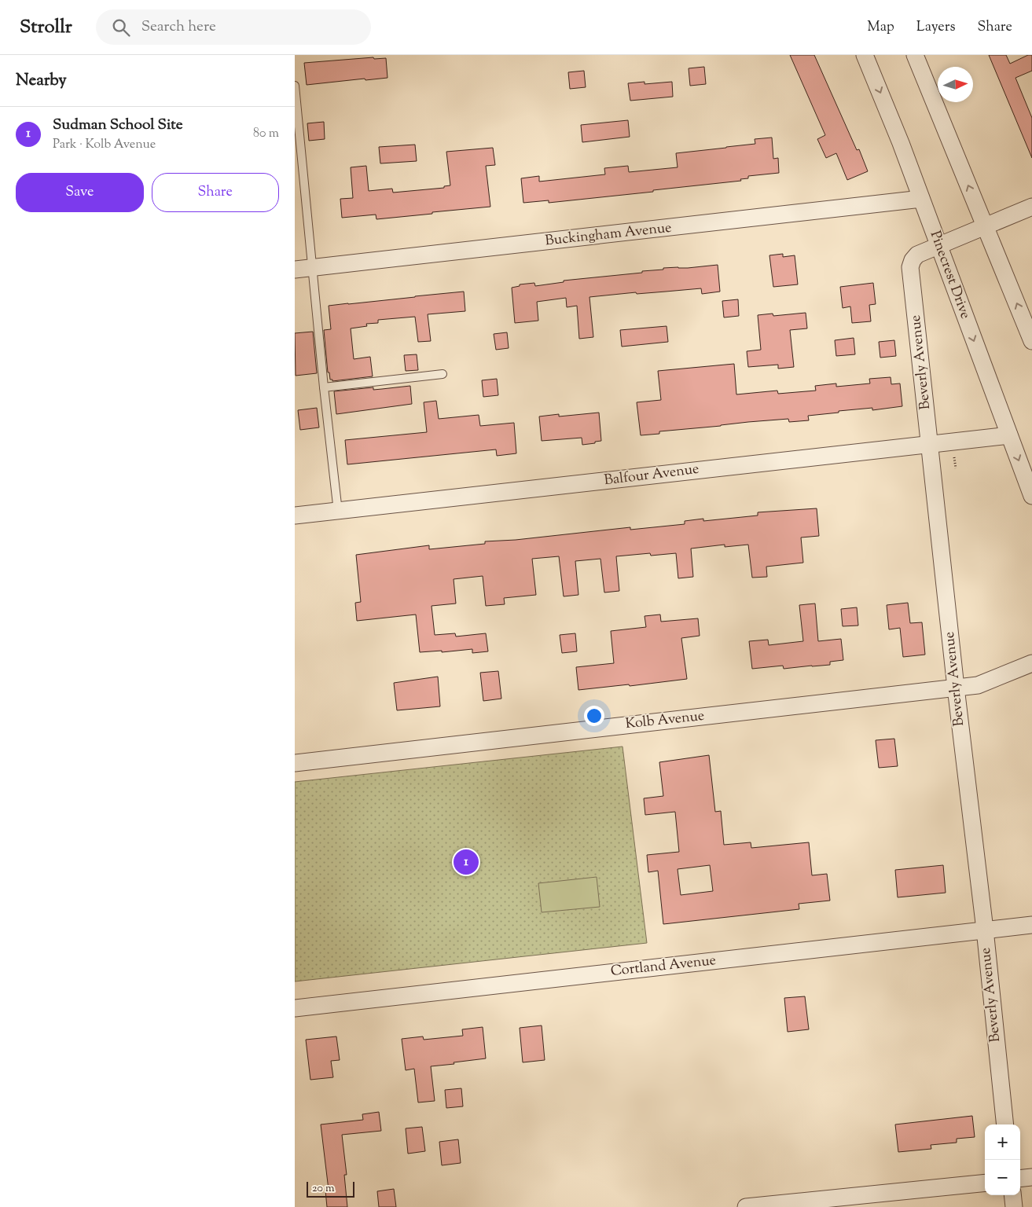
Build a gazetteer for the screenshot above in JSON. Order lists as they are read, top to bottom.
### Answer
{
  "streets": {
    "street": [
      "Buckingham Avenue",
      "Pinecrest Drive",
      "Beverly Avenue",
      "Balfour Avenue",
      "Kolb Avenue",
      "Cortland Avenue"
    ]
  },
  "crossings": [
    ["Buckingham Avenue", "Pinecrest Drive"],
    ["Pinecrest Drive", "Beverly Avenue"],
    ["Pinecrest Drive", "Balfour Avenue"],
    ["Beverly Avenue", "Balfour Avenue"],
    ["Beverly Avenue", "Kolb Avenue"],
    ["Beverly Avenue", "Cortland Avenue"]
  ],
  "scale_bar": "20 m",
  "north": "right",
  "page": {
    "header": "Strollr",
    "search": "Search here",
    "nav": ["Map", "Layers", "Share"],
    "heading": "Nearby",
    "list": [
      {
        "mark": "1",
        "name": "Sudman School Site",
        "note": "Park · Kolb Avenue",
        "value": "80 m"
      }
    ],
    "buttons": ["Save", "Share"],
    "pins": "1",
    "map_buttons": ["+", "−"],
    "scale": "20 m"
  }
}
